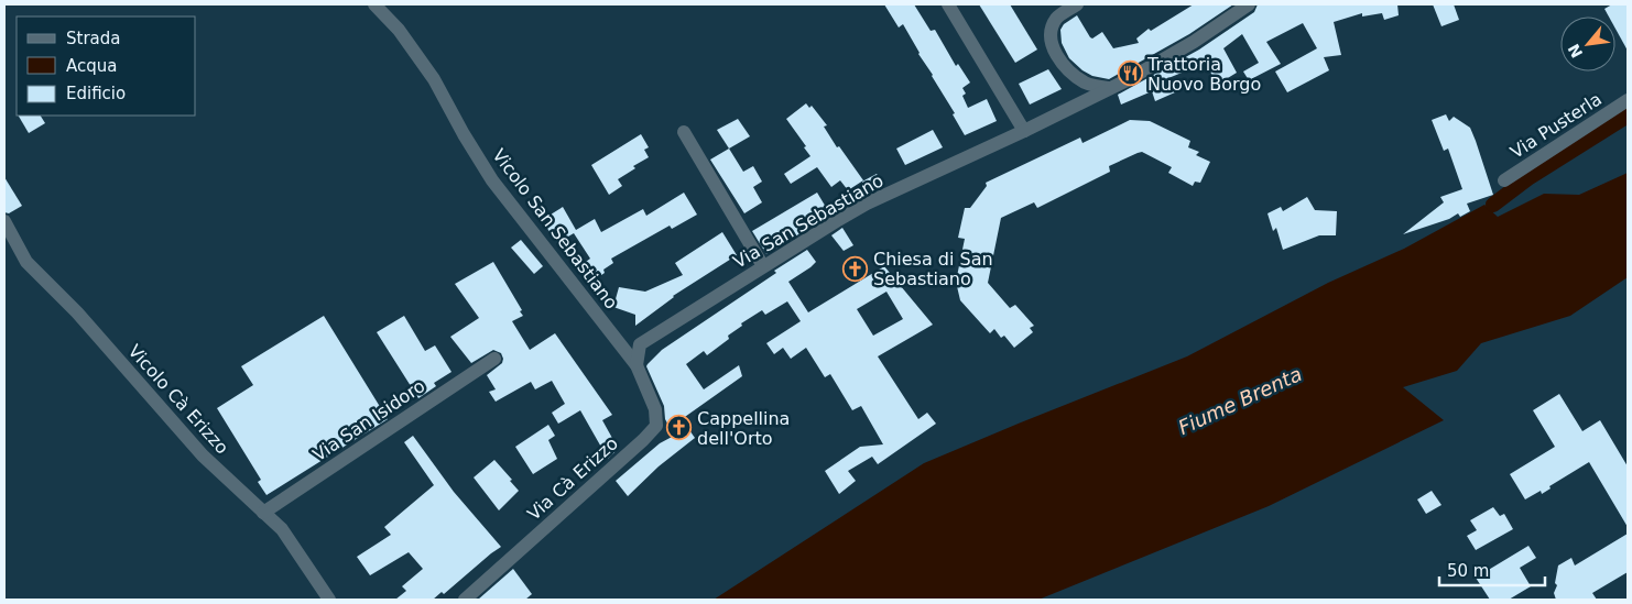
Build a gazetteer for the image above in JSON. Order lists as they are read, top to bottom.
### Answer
{
  "streets": {
    "street": [
      "Via Pusterla",
      "Via San Sebastiano",
      "Vicolo San Sebastiano",
      "Vicolo Cà Erizzo",
      "Via San Isidoro",
      "Via Cà Erizzo"
    ]
  },
  "crossings": [
    ["Via San Sebastiano", "Vicolo San Sebastiano"],
    ["Via San Sebastiano", "Via Cà Erizzo"],
    ["Vicolo San Sebastiano", "Via Cà Erizzo"],
    ["Vicolo Cà Erizzo", "Via San Isidoro"]
  ],
  "water": ["Fiume Brenta"],
  "places": {
    "restaurant": ["Trattoria Nuovo Borgo"],
    "church": ["Chiesa di San Sebastiano", "Cappellina dell'Orto"]
  },
  "legend": ["Strada", "Acqua", "Edificio"],
  "scale_bar": "50 m",
  "north": "bottom left"
}
